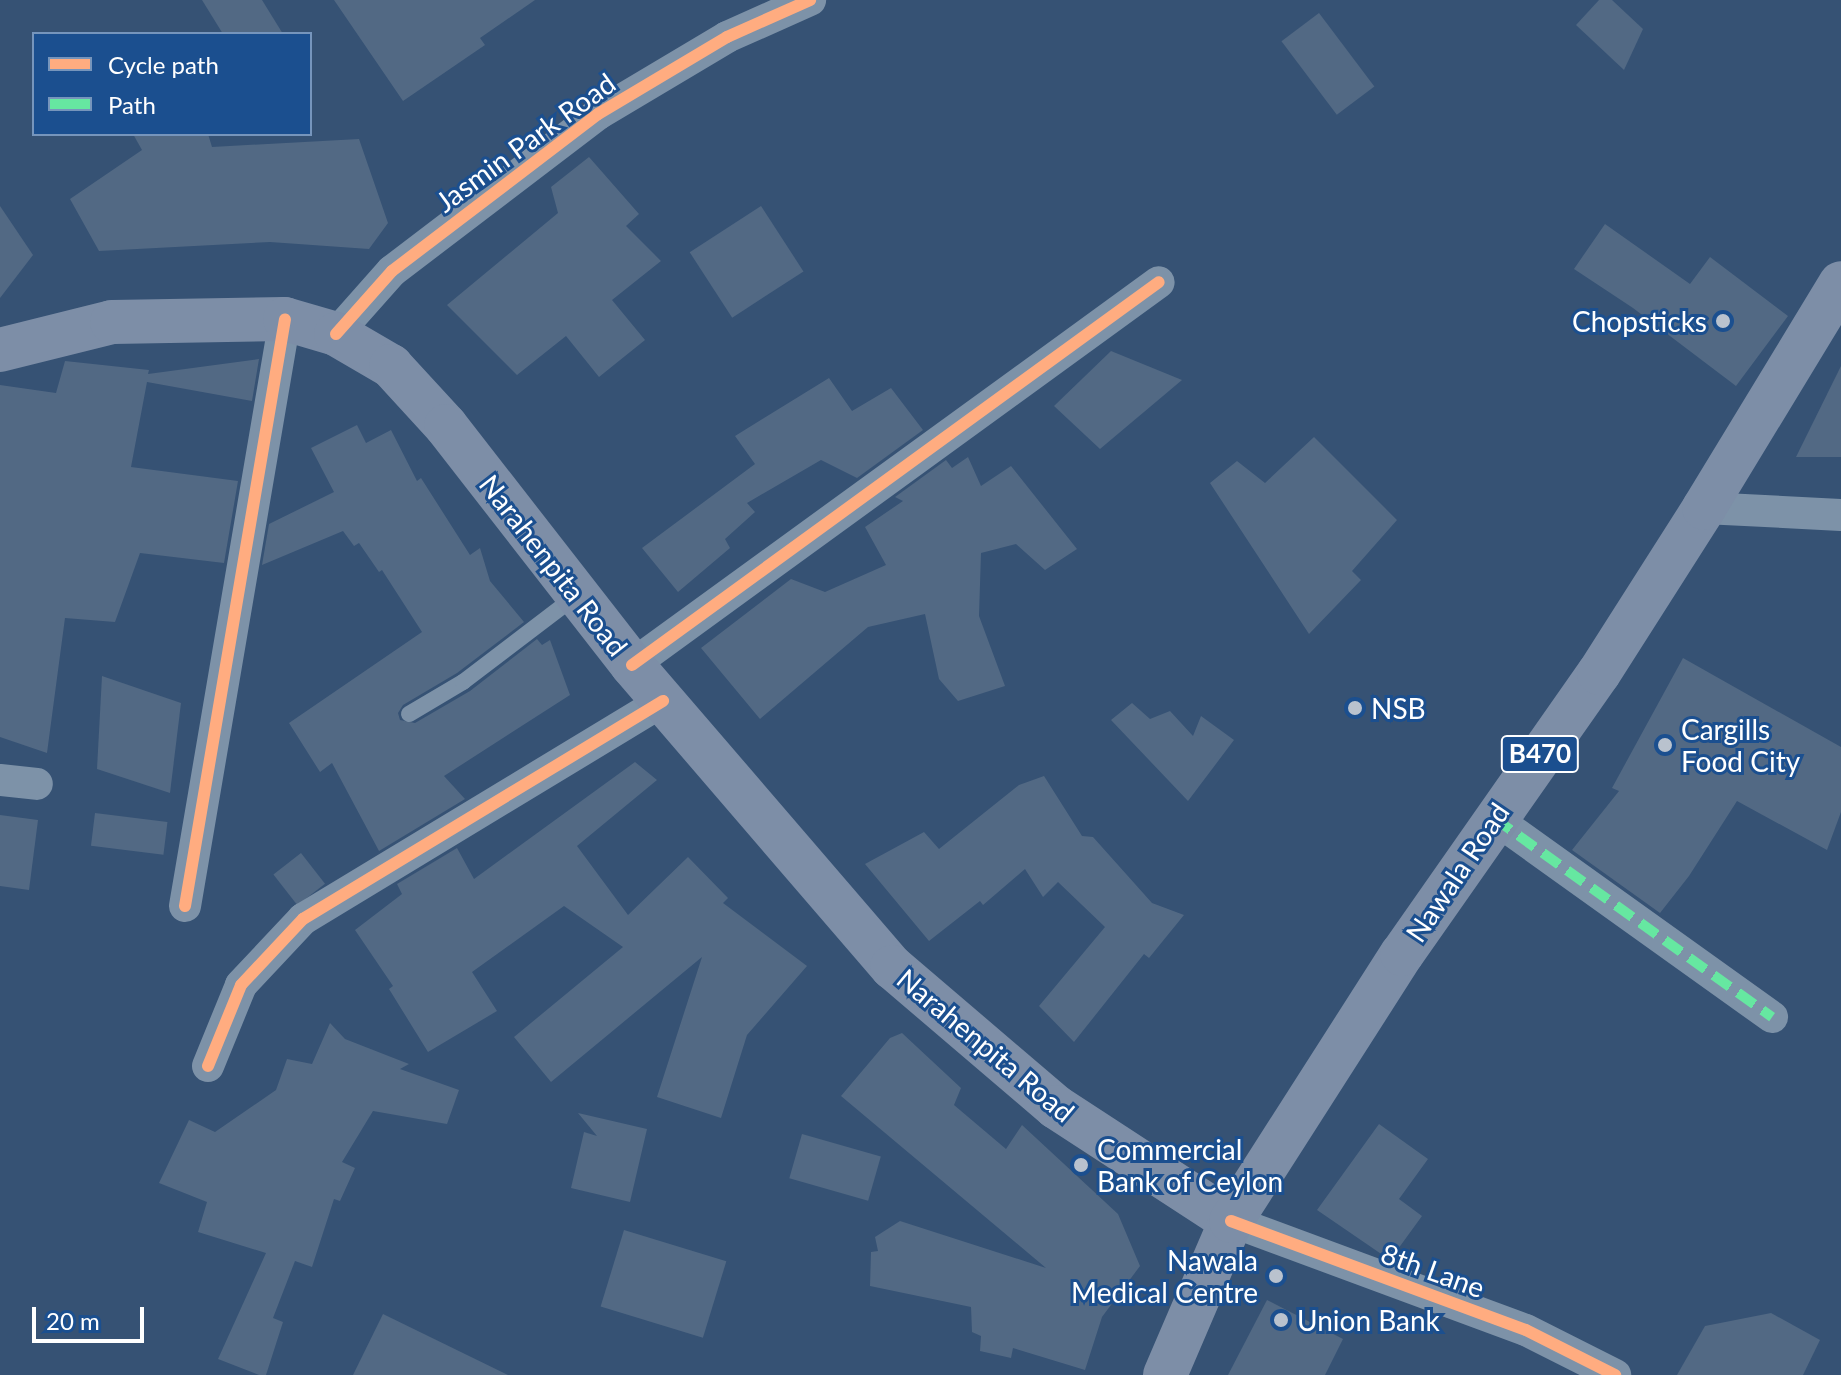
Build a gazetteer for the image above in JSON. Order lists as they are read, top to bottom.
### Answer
{
  "streets": {
    "main road": ["Narahenpita Road", "B470", "Nawala Road"],
    "street": ["Jasmin Park Road", "8th Lane"]
  },
  "crossings": [
    ["Jasmin Park Road", "Narahenpita Road"],
    ["Narahenpita Road", "Nawala Road"],
    ["Narahenpita Road", "8th Lane"],
    ["Nawala Road", "8th Lane"]
  ],
  "places": [
    "Chopsticks",
    "NSB",
    "Cargills Food City",
    "Commercial Bank of Ceylon",
    "Nawala Medical Centre",
    "Union Bank"
  ],
  "legend": ["Cycle path", "Path"],
  "scale_bar": "20 m"
}
